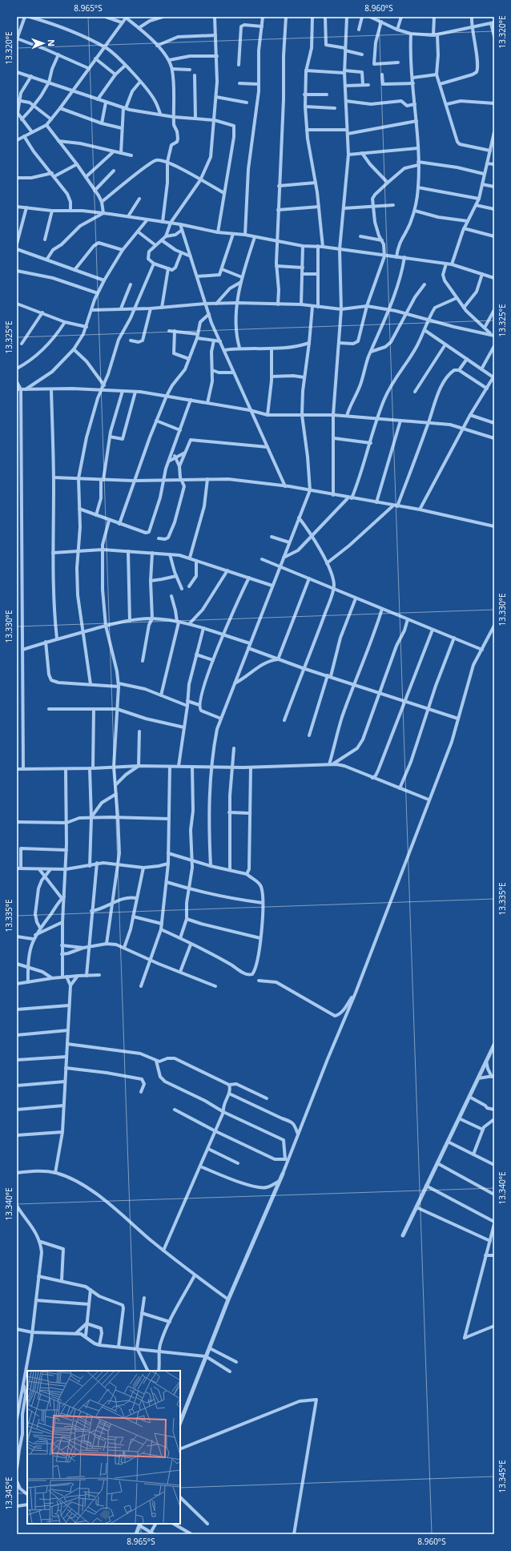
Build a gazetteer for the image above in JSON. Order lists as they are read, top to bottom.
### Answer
{
  "north": "right",
  "coordinates": [
    "8.965°S",
    "8.960°S",
    "13.320°E",
    "13.325°E",
    "13.330°E",
    "13.335°E",
    "13.340°E",
    "13.345°E"
  ]
}
